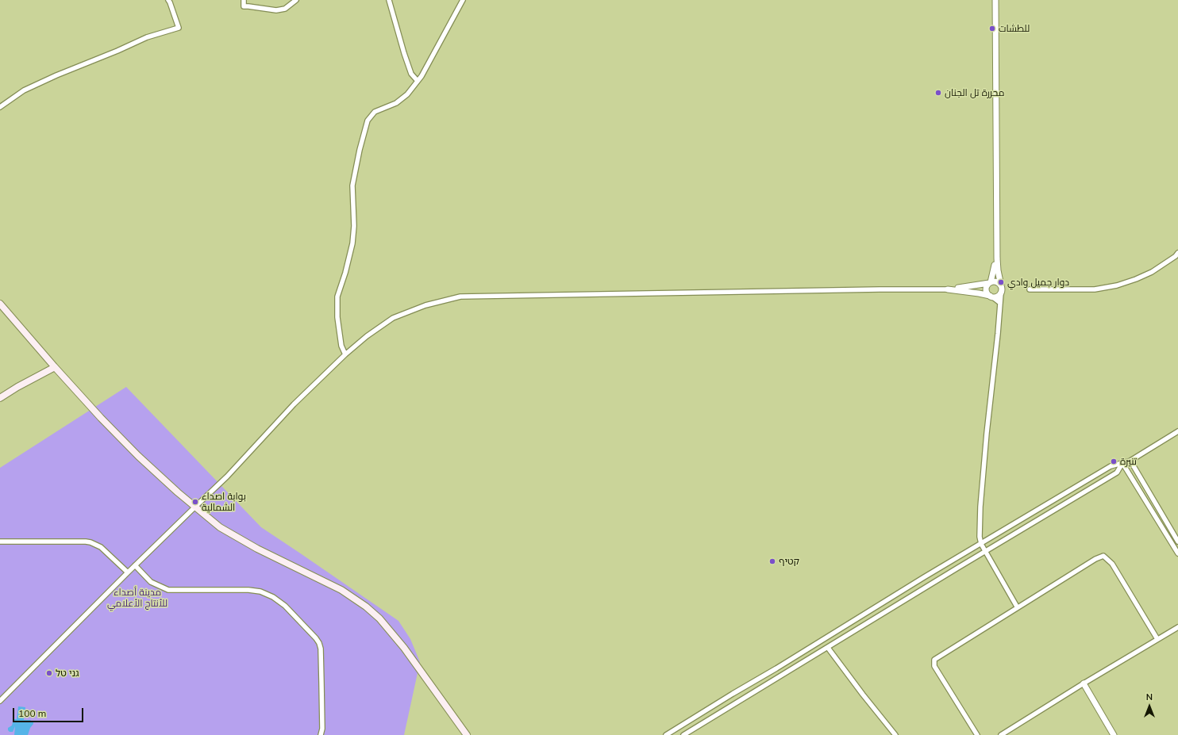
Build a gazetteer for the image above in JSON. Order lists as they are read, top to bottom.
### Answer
{
  "parks": ["مدينة أصداء للأنتاج الأعلامي"],
  "places": [
    "للطشات",
    "محررة تل الجنان",
    "دوار جميل وادي",
    "تنيرة",
    "بوابة اصداء الشمالية",
    "קטיף",
    "גני טל"
  ],
  "scale_bar": "100 m",
  "north": "top"
}
